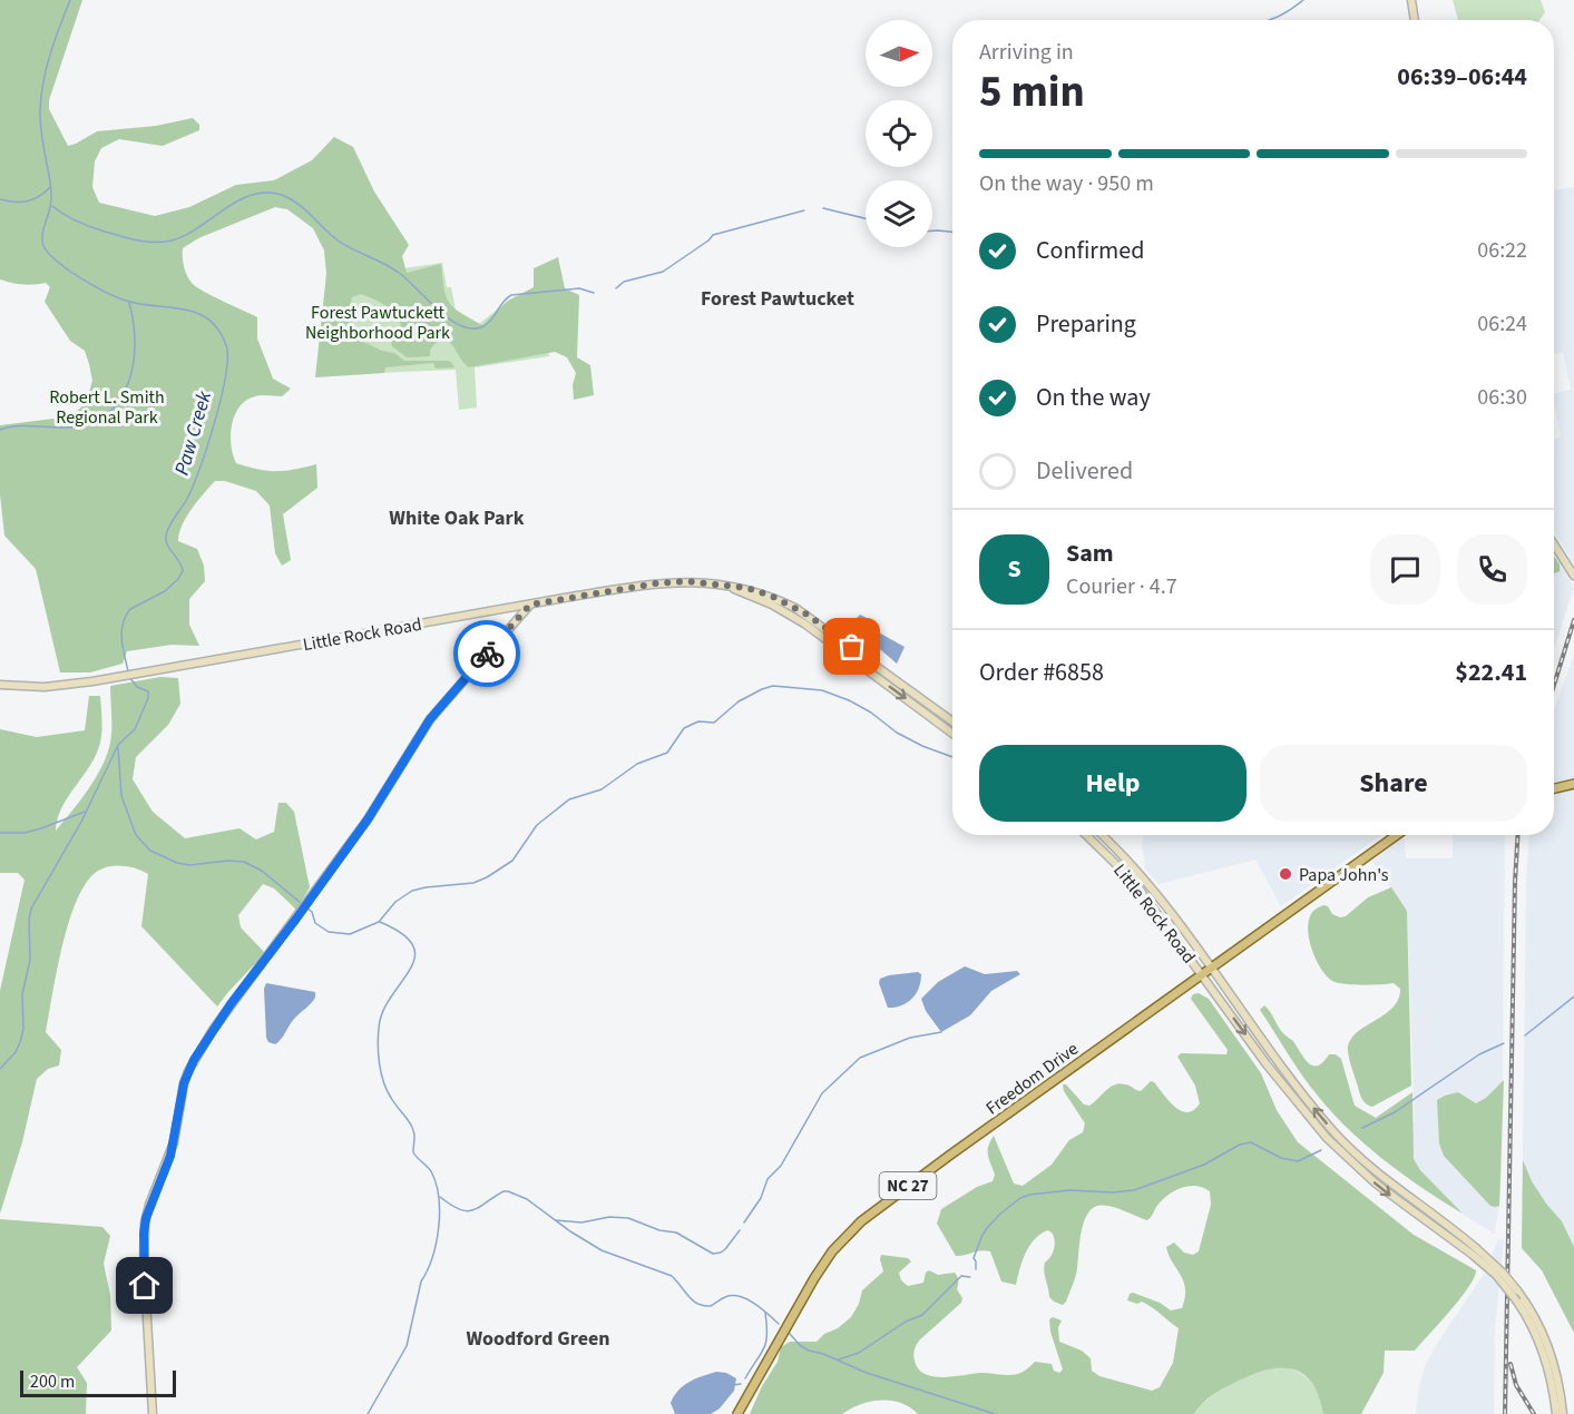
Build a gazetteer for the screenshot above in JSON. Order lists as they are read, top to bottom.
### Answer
{
  "streets": {
    "main road": ["Little Rock Road", "Freedom Drive", "NC 27"]
  },
  "crossings": [
    ["Little Rock Road", "Freedom Drive"]
  ],
  "districts": ["Forest Pawtucket", "White Oak Park", "Woodford Green"],
  "water": ["Paw Creek"],
  "parks": ["Forest Pawtuckett Neighborhood Park", "Robert L. Smith Regional Park"],
  "places": ["Papa John's"],
  "scale_bar": "200 m",
  "north": "right",
  "page": {
    "heading": ["5 min", "Arriving in", "06:39–06:44"],
    "panel": [
      "Sam",
      "Courier · 4.7",
      "Order #6858",
      "$22.41"
    ],
    "bar": "On the way · 950 m",
    "list": [
      ["Confirmed", "06:22"],
      ["Preparing", "06:24"],
      ["On the way", "06:30"],
      "Delivered"
    ],
    "round": "S",
    "buttons": ["Help", "Share"],
    "scale": "200 m"
  }
}
